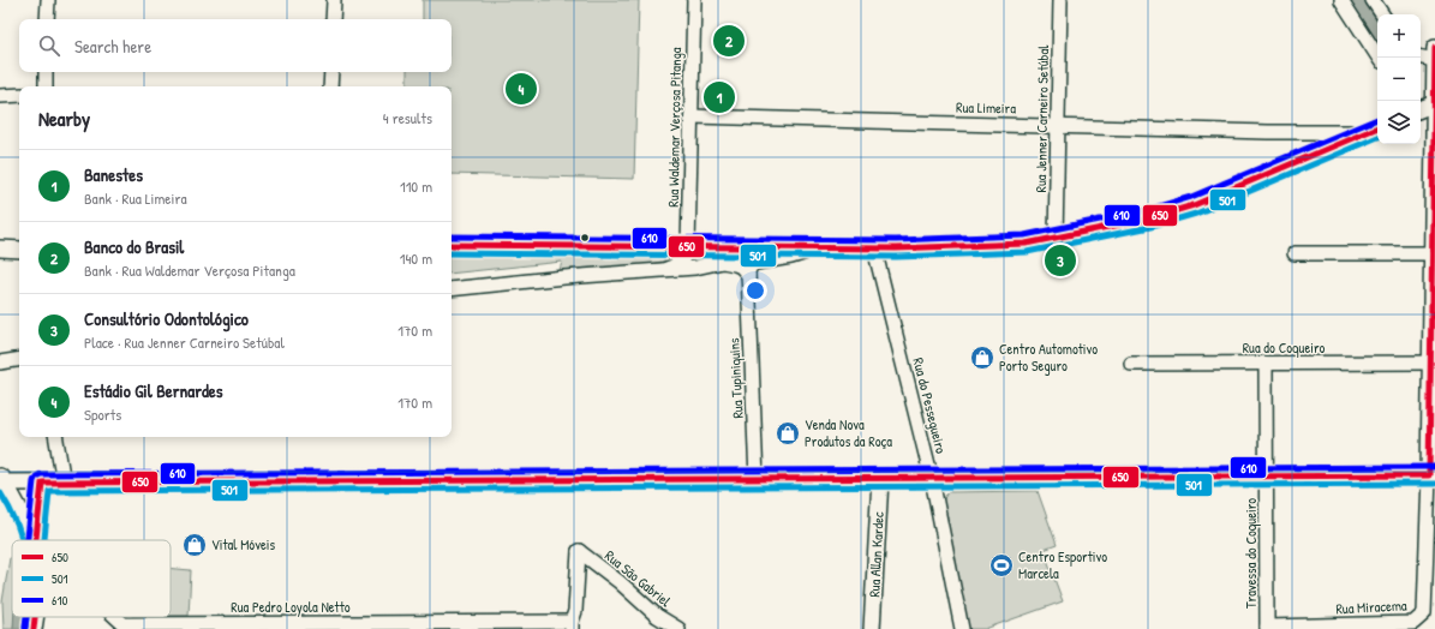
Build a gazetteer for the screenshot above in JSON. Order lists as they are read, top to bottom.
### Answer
{
  "streets": {
    "main road": ["Rua Allan Kardec"],
    "street": [
      "Rua Limeira",
      "Rua Jenner Carneiro Setúbal",
      "Rua Waldemar Verçosa Pitanga",
      "Rua do Coqueiro",
      "Rua Tupiniquins",
      "Rua do Pessegueiro",
      "Travessa do Coqueiro",
      "Rua São Gabriel",
      "Rua Pedro Loyola Netto",
      "Rua Miracema"
    ]
  },
  "crossings": [
    ["Rua Limeira", "Rua Jenner Carneiro Setúbal"],
    ["Rua Limeira", "Rua Waldemar Verçosa Pitanga"],
    ["Rua do Coqueiro", "Travessa do Coqueiro"],
    ["Travessa do Coqueiro", "Rua Miracema"],
    ["Rua São Gabriel", "Rua Pedro Loyola Netto"]
  ],
  "places": {
    "shop": ["Centro Automotivo Porto Seguro", "Venda Nova Produtos da Roça", "Vital Móveis"],
    "sports": ["Centro Esportivo Marcela"]
  },
  "lines": ["transit line 650", "transit line 610", "transit line 501"],
  "legend": ["650", "501", "610"],
  "page": {
    "map_buttons": ["+", "−"],
    "search": "Search here",
    "pins": [
      "2",
      "4",
      "1",
      "3"
    ],
    "heading": ["Nearby", "4 results"],
    "list": [
      {
        "mark": "1",
        "name": "Banestes",
        "note": "Bank · Rua Limeira",
        "value": "110 m"
      },
      {
        "mark": "2",
        "name": "Banco do Brasil",
        "note": "Bank · Rua Waldemar Verçosa Pitanga",
        "value": "140 m"
      },
      {
        "mark": "3",
        "name": "Consultório Odontológico",
        "note": "Place · Rua Jenner Carneiro Setúbal",
        "value": "170 m"
      },
      {
        "mark": "4",
        "name": "Estádio Gil Bernardes",
        "note": "Sports",
        "value": "170 m"
      }
    ]
  }
}
